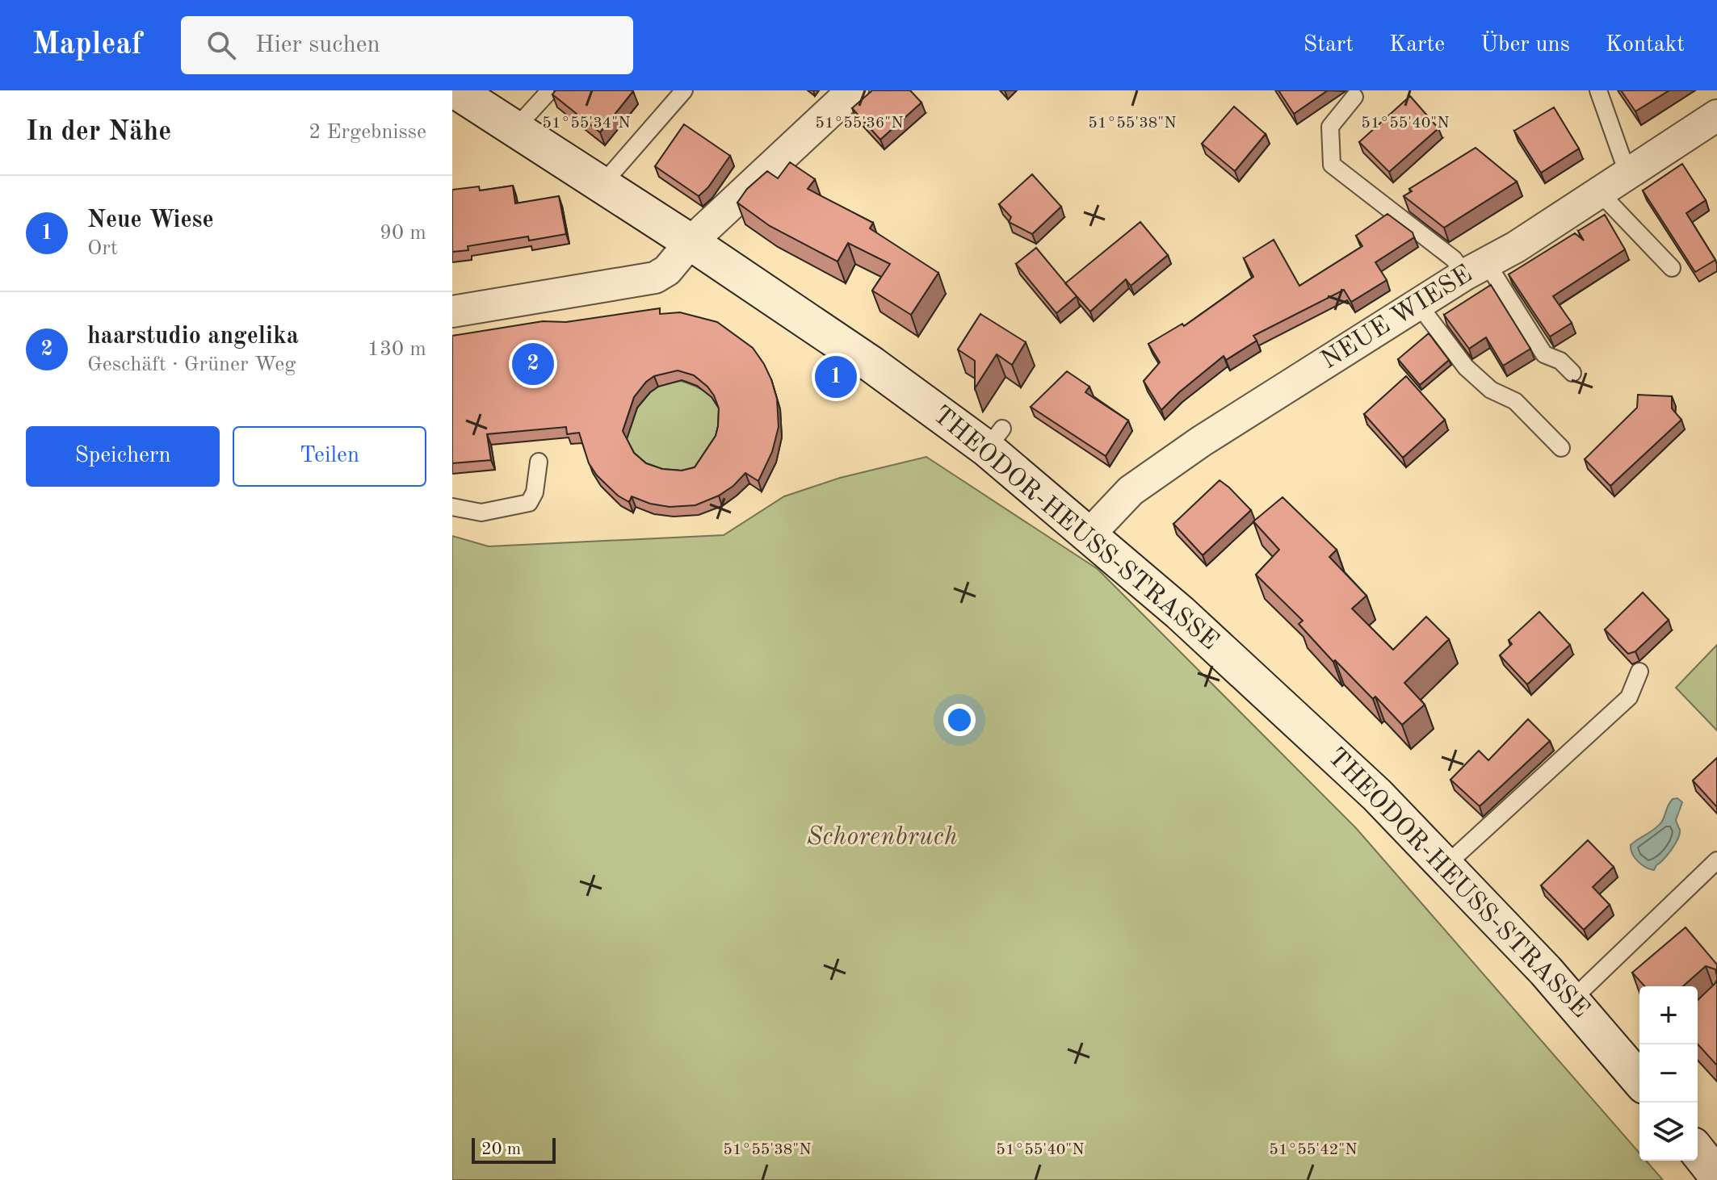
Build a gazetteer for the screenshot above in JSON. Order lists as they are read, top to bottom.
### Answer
{
  "streets": {
    "main road": ["THEODOR-HEUSS-STRASSE"],
    "street": ["NEUE WIESE"]
  },
  "crossings": [
    ["NEUE WIESE", "THEODOR-HEUSS-STRASSE"]
  ],
  "parks": ["Schorenbruch"],
  "scale_bar": "20 m",
  "page": {
    "header": "Mapleaf",
    "search": "Hier suchen",
    "nav": [
      "Start",
      "Karte",
      "Über uns",
      "Kontakt"
    ],
    "heading": ["In der Nähe", "2 Ergebnisse"],
    "list": [
      {
        "mark": "1",
        "name": "Neue Wiese",
        "note": "Ort",
        "value": "90 m"
      },
      {
        "mark": "2",
        "name": "haarstudio angelika",
        "note": "Geschäft · Grüner Weg",
        "value": "130 m"
      }
    ],
    "pins": ["2", "1"],
    "buttons": ["Speichern", "Teilen"],
    "map_buttons": ["+", "−"],
    "scale": "20 m"
  },
  "coordinates": [
    "51°55'34\"N",
    "51°55'36\"N",
    "51°55'38\"N",
    "51°55'40\"N",
    "51°55'42\"N"
  ]
}
